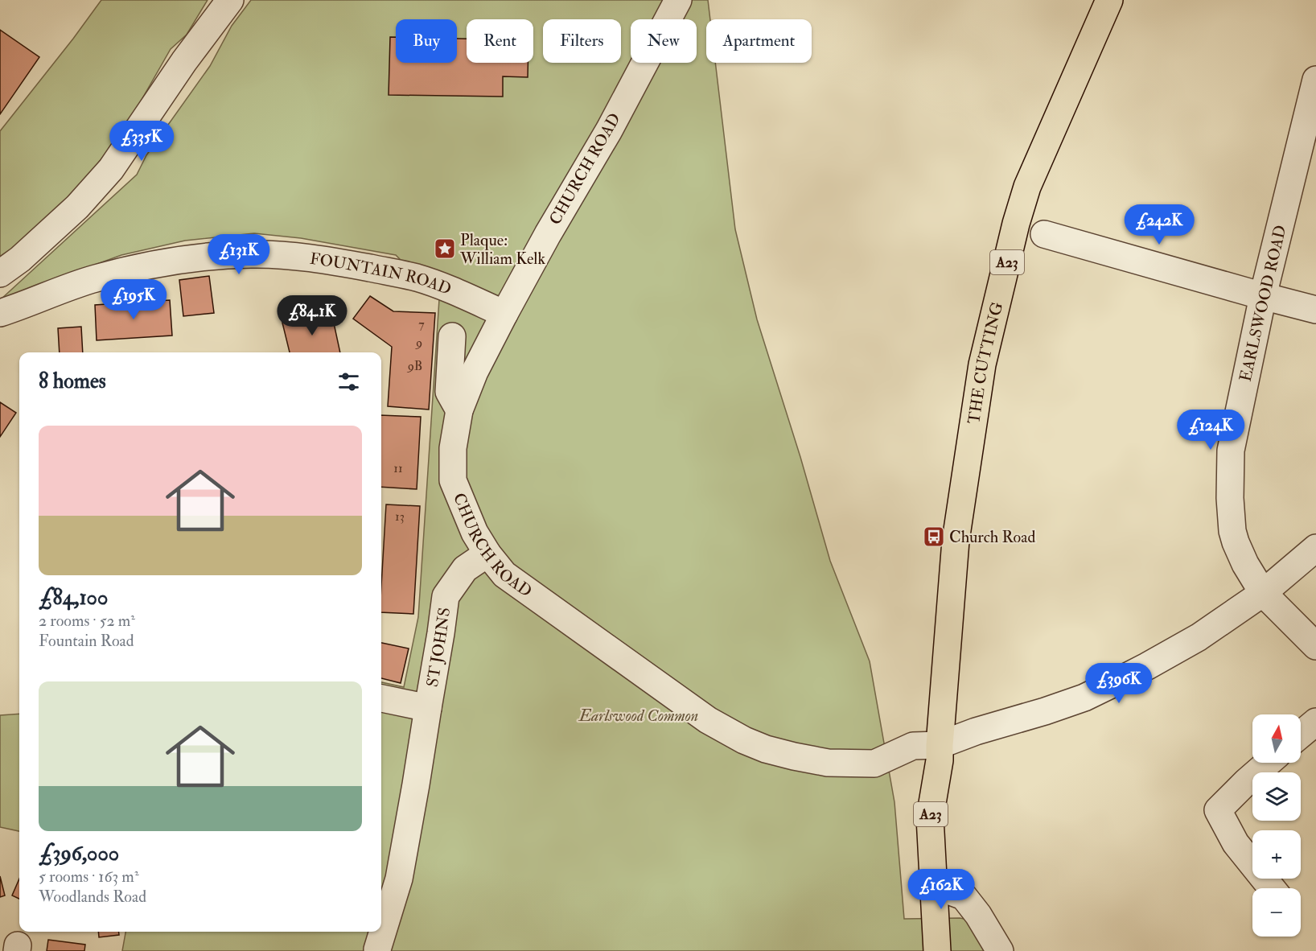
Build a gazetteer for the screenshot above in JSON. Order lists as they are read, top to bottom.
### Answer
{
  "streets": {
    "main road": ["A23", "THE CUTTING"],
    "street": [
      "CHURCH ROAD",
      "FOUNTAIN ROAD",
      "EARLSWOOD ROAD",
      "ST JOHNS"
    ]
  },
  "crossings": [
    ["CHURCH ROAD", "A23"],
    ["CHURCH ROAD", "FOUNTAIN ROAD"],
    ["CHURCH ROAD", "EARLSWOOD ROAD"],
    ["CHURCH ROAD", "THE CUTTING"],
    ["CHURCH ROAD", "ST JOHNS"],
    ["A23", "THE CUTTING"]
  ],
  "parks": ["Earlswood Common"],
  "places": {
    "place": ["Plaque: William Kelk"],
    "bus stop": ["Church Road"]
  },
  "house_numbers": [
    "7",
    "9",
    "9B",
    "11",
    "13"
  ],
  "north": "top",
  "page": {
    "chip": [
      "Buy",
      "Rent",
      "Filters",
      "New",
      "Apartment"
    ],
    "price": [
      "£335K",
      "£242K",
      "£131K",
      "£195K",
      "£84.1K",
      "£124K",
      "£396K",
      "£162K"
    ],
    "heading": "8 homes",
    "list": [
      {
        "name": "£84,100",
        "note": "2 rooms · 52 m² · Fountain Road"
      },
      {
        "name": "£396,000",
        "note": "5 rooms · 163 m² · Woodlands Road"
      }
    ],
    "map_buttons": ["+", "−"]
  }
}
